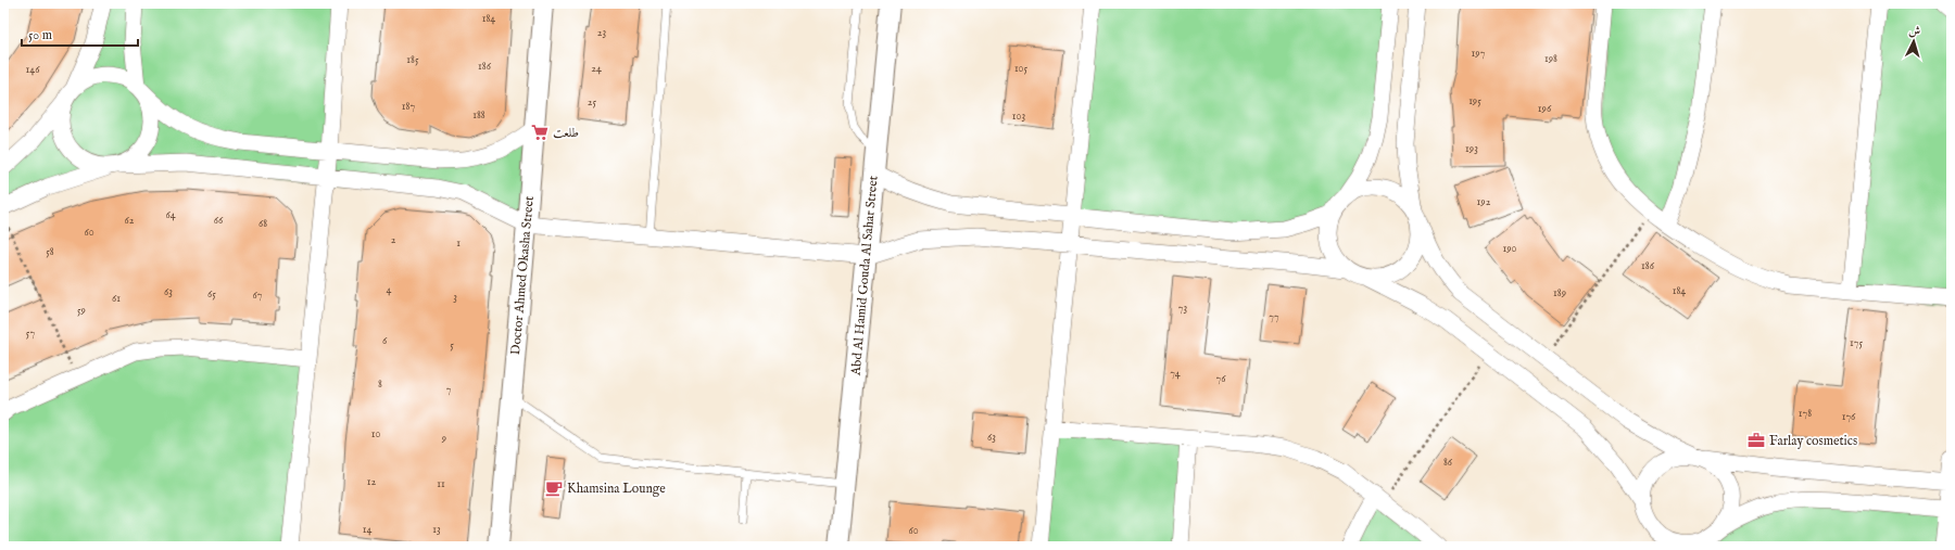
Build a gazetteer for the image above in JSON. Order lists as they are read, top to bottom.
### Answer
{
  "streets": {
    "street": ["Doctor Ahmed Okasha Street", "Abd Al Hamid Gouda Al Sahar Street"]
  },
  "places": {
    "supermarket": ["طلعت"],
    "office": ["Farlay cosmetics"],
    "cafe": ["Khamsina Lounge"]
  },
  "house_numbers": [
    "184",
    "23",
    "197",
    "198",
    "185",
    "186",
    "24",
    "105",
    "146",
    "195",
    "25",
    "187",
    "196",
    "188",
    "103",
    "193",
    "192",
    "64",
    "62",
    "66",
    "68",
    "60",
    "2",
    "1",
    "190",
    "58",
    "186",
    "4",
    "184",
    "63",
    "189",
    "65",
    "67",
    "3",
    "61",
    "73",
    "59",
    "77",
    "57",
    "6",
    "175",
    "5",
    "74",
    "76",
    "8",
    "7",
    "178",
    "176",
    "10",
    "63",
    "9",
    "86",
    "12",
    "11",
    "14",
    "13",
    "60"
  ],
  "scale_bar": "50 m",
  "north": "top"
}
